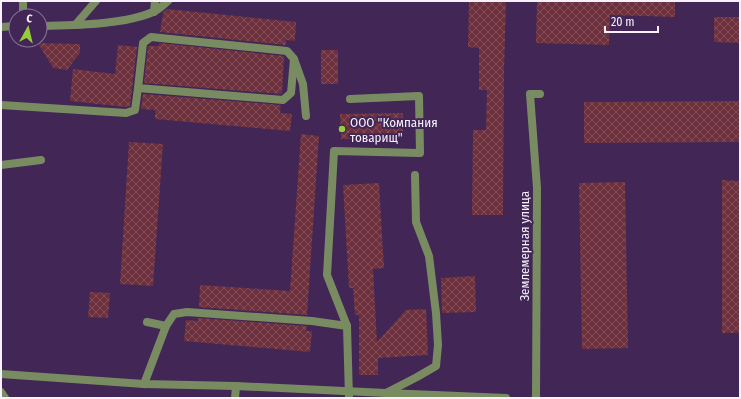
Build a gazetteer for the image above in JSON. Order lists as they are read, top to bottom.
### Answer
{
  "streets": {
    "lane": ["Землемерная улица"]
  },
  "places": ["ООО \"Компания товарищ\""],
  "scale_bar": "20 m",
  "north": "top"
}
